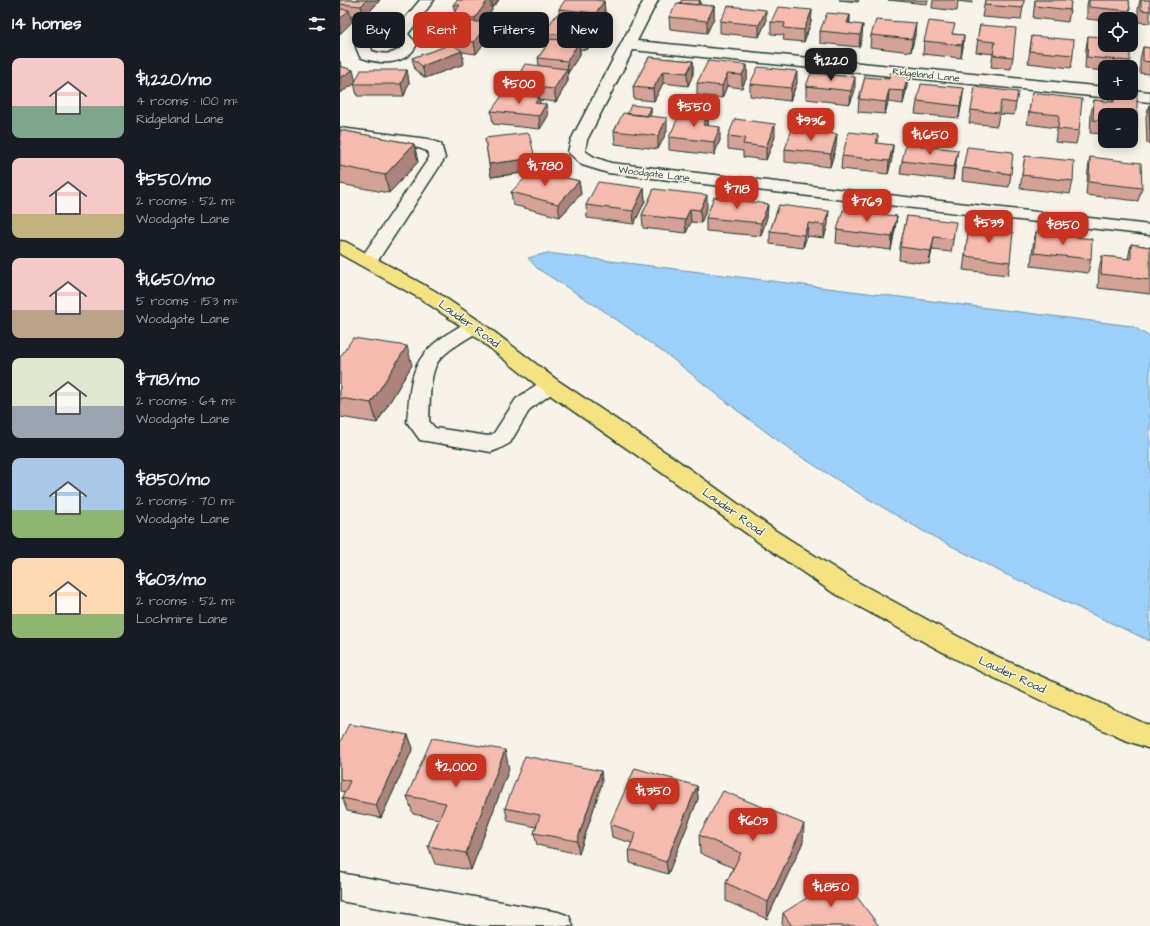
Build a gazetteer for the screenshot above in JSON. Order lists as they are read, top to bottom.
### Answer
{
  "streets": {
    "main road": ["Lauder Road"],
    "street": ["Ridgeland Lane", "Woodgate Lane"]
  },
  "crossings": [
    ["Ridgeland Lane", "Woodgate Lane"]
  ],
  "page": {
    "heading": "14 homes",
    "map_buttons": ["+", "−"],
    "chip": [
      "Buy",
      "Rent",
      "Filters",
      "New"
    ],
    "list": [
      {
        "name": "$1,220/mo",
        "note": "4 rooms · 100 m² · Ridgeland Lane"
      },
      {
        "name": "$550/mo",
        "note": "2 rooms · 52 m² · Woodgate Lane"
      },
      {
        "name": "$1,650/mo",
        "note": "5 rooms · 153 m² · Woodgate Lane"
      },
      {
        "name": "$718/mo",
        "note": "2 rooms · 64 m² · Woodgate Lane"
      },
      {
        "name": "$850/mo",
        "note": "2 rooms · 70 m² · Woodgate Lane"
      },
      {
        "name": "$603/mo",
        "note": "2 rooms · 52 m² · Lochmire Lane"
      }
    ],
    "price": [
      "$1,220",
      "$500",
      "$550",
      "$936",
      "$1,650",
      "$1,780",
      "$718",
      "$769",
      "$539",
      "$850",
      "$2,000",
      "$1,350",
      "$603",
      "$1,850"
    ]
  }
}
